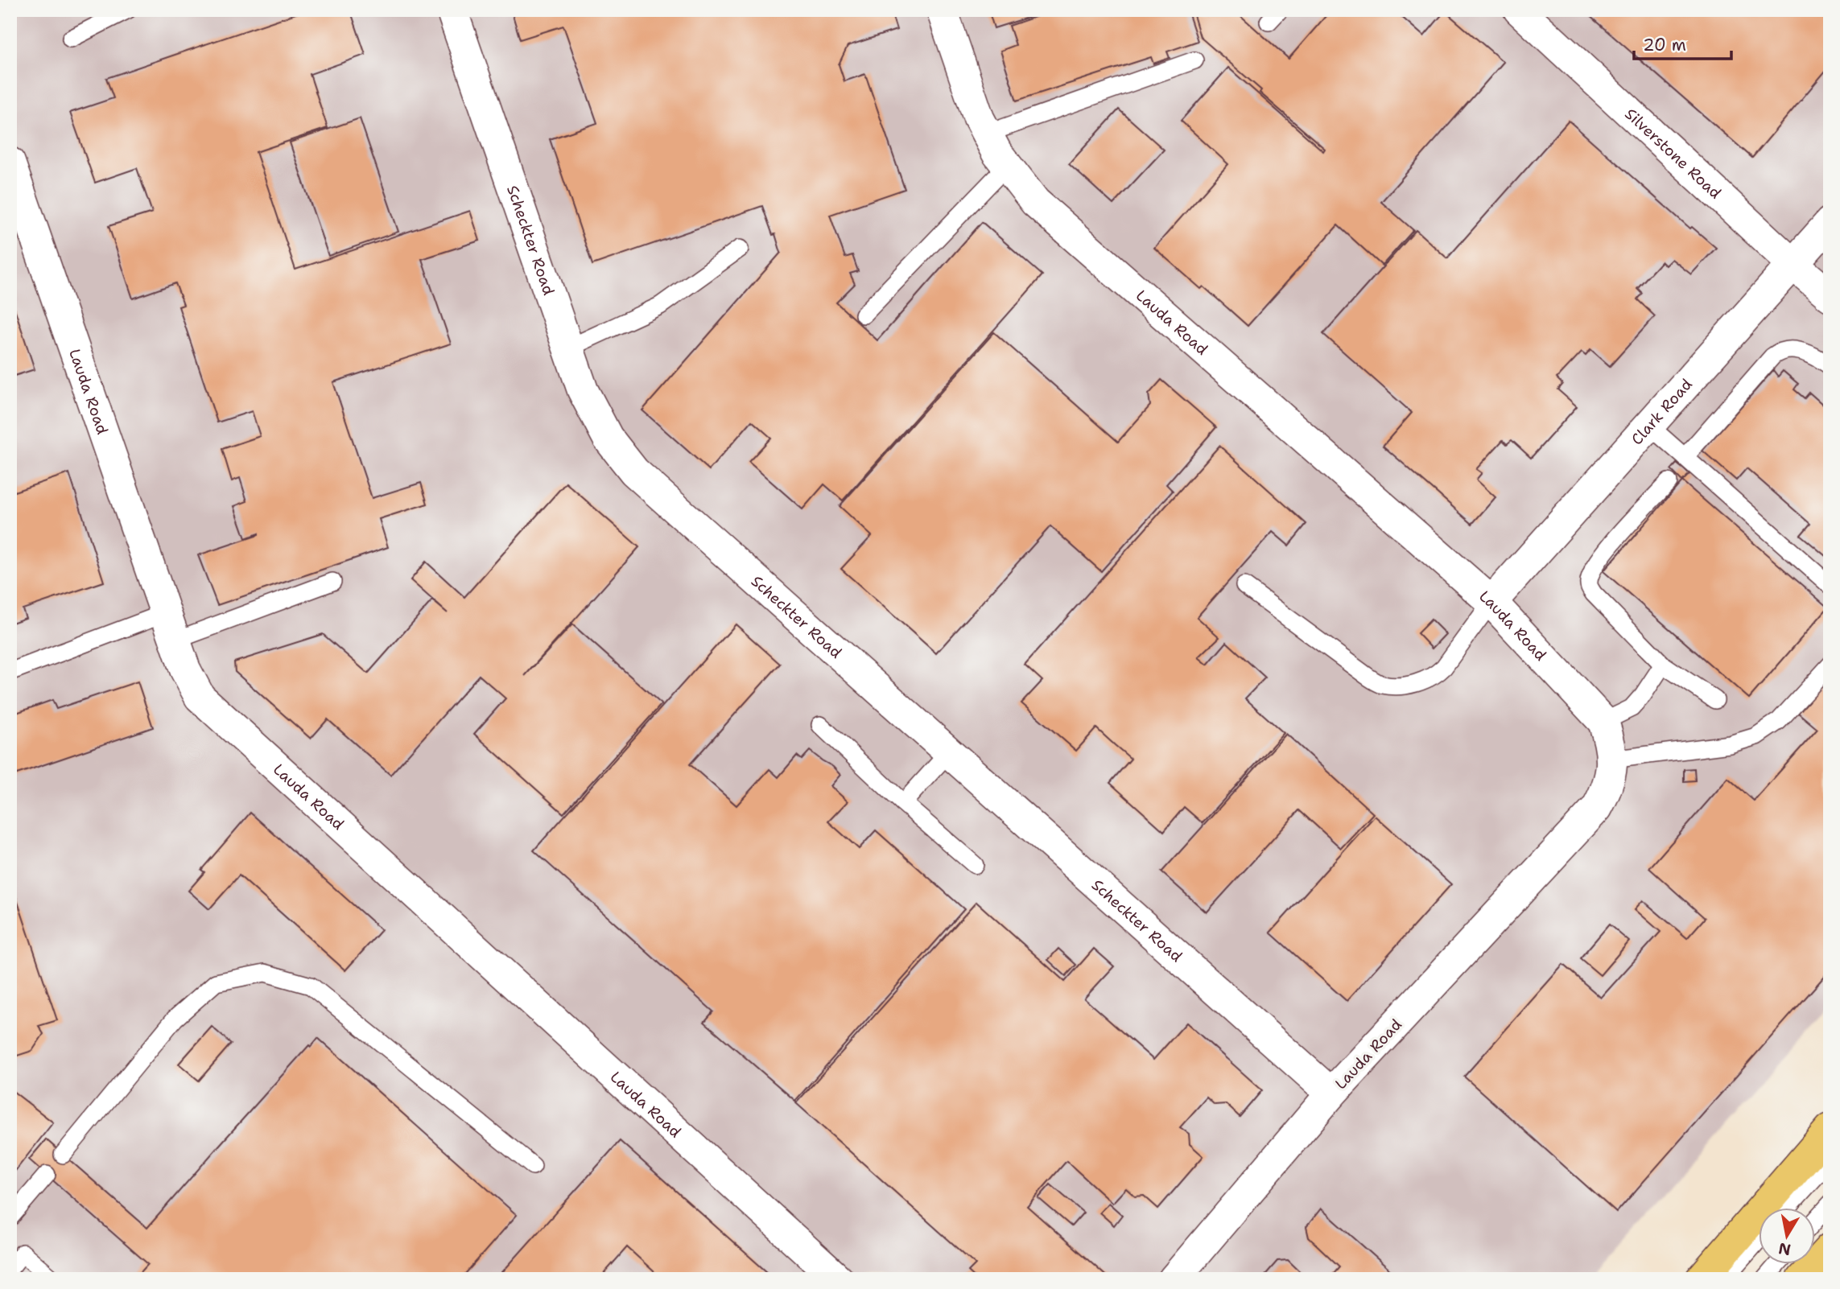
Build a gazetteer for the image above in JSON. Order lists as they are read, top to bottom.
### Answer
{
  "streets": {
    "street": [
      "Silverstone Road",
      "Scheckter Road",
      "Lauda Road",
      "Clark Road"
    ]
  },
  "crossings": [
    ["Silverstone Road", "Clark Road"],
    ["Scheckter Road", "Lauda Road"],
    ["Lauda Road", "Clark Road"]
  ],
  "scale_bar": "20 m",
  "north": "bottom"
}
